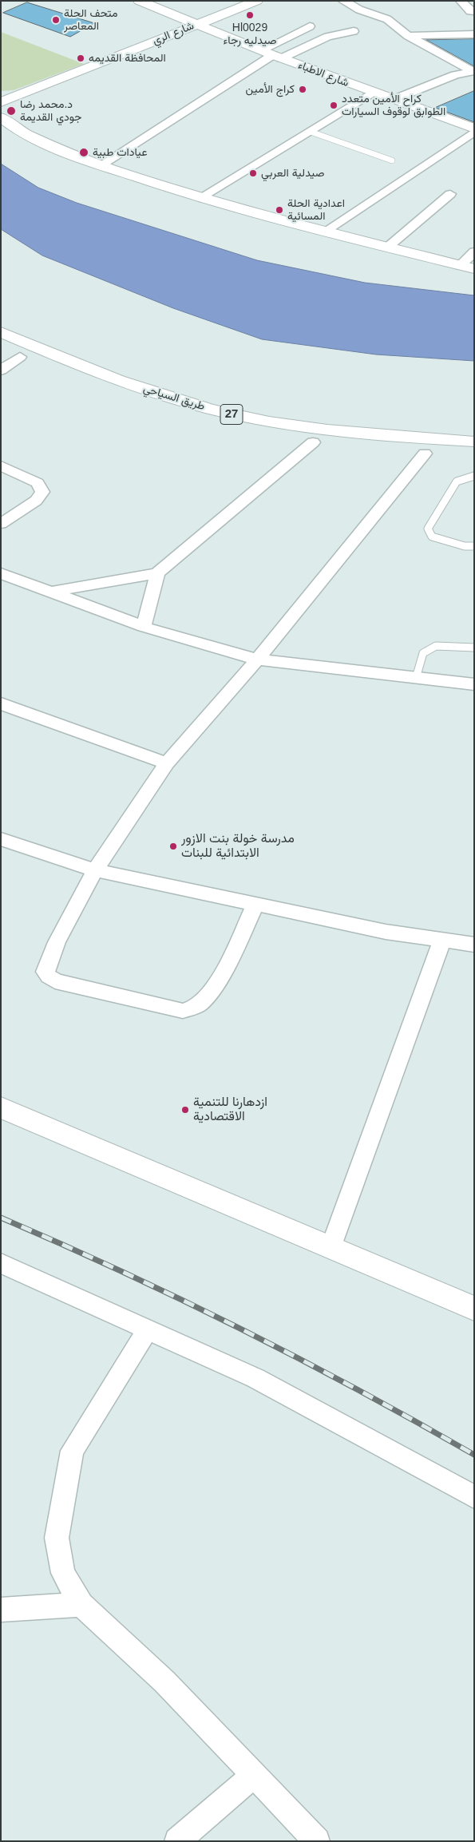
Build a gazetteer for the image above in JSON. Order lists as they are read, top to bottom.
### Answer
{
  "streets": {
    "street": [
      "شارع الري",
      "شارع الاطباء",
      "طريق السياحي",
      "27"
    ]
  },
  "crossings": [
    ["شارع الري", "شارع الاطباء"]
  ],
  "places": [
    "Hl0029 صيدليه رجاء",
    "متحف الحلة المعاصر",
    "المحافظة القديمه",
    "كراج الأمين",
    "كراح الأمين متعدد الطوابق لوقوف السيارات",
    "د.محمد رضا جودي القديمة",
    "عيادات طبية",
    "صيدلية العربي",
    "اعدادية الحلة المسائية",
    "مدرسة خولة بنت الازور الابتدائية للبنات",
    "ازدهارنا للتنمية الاقتصادية"
  ]
}
